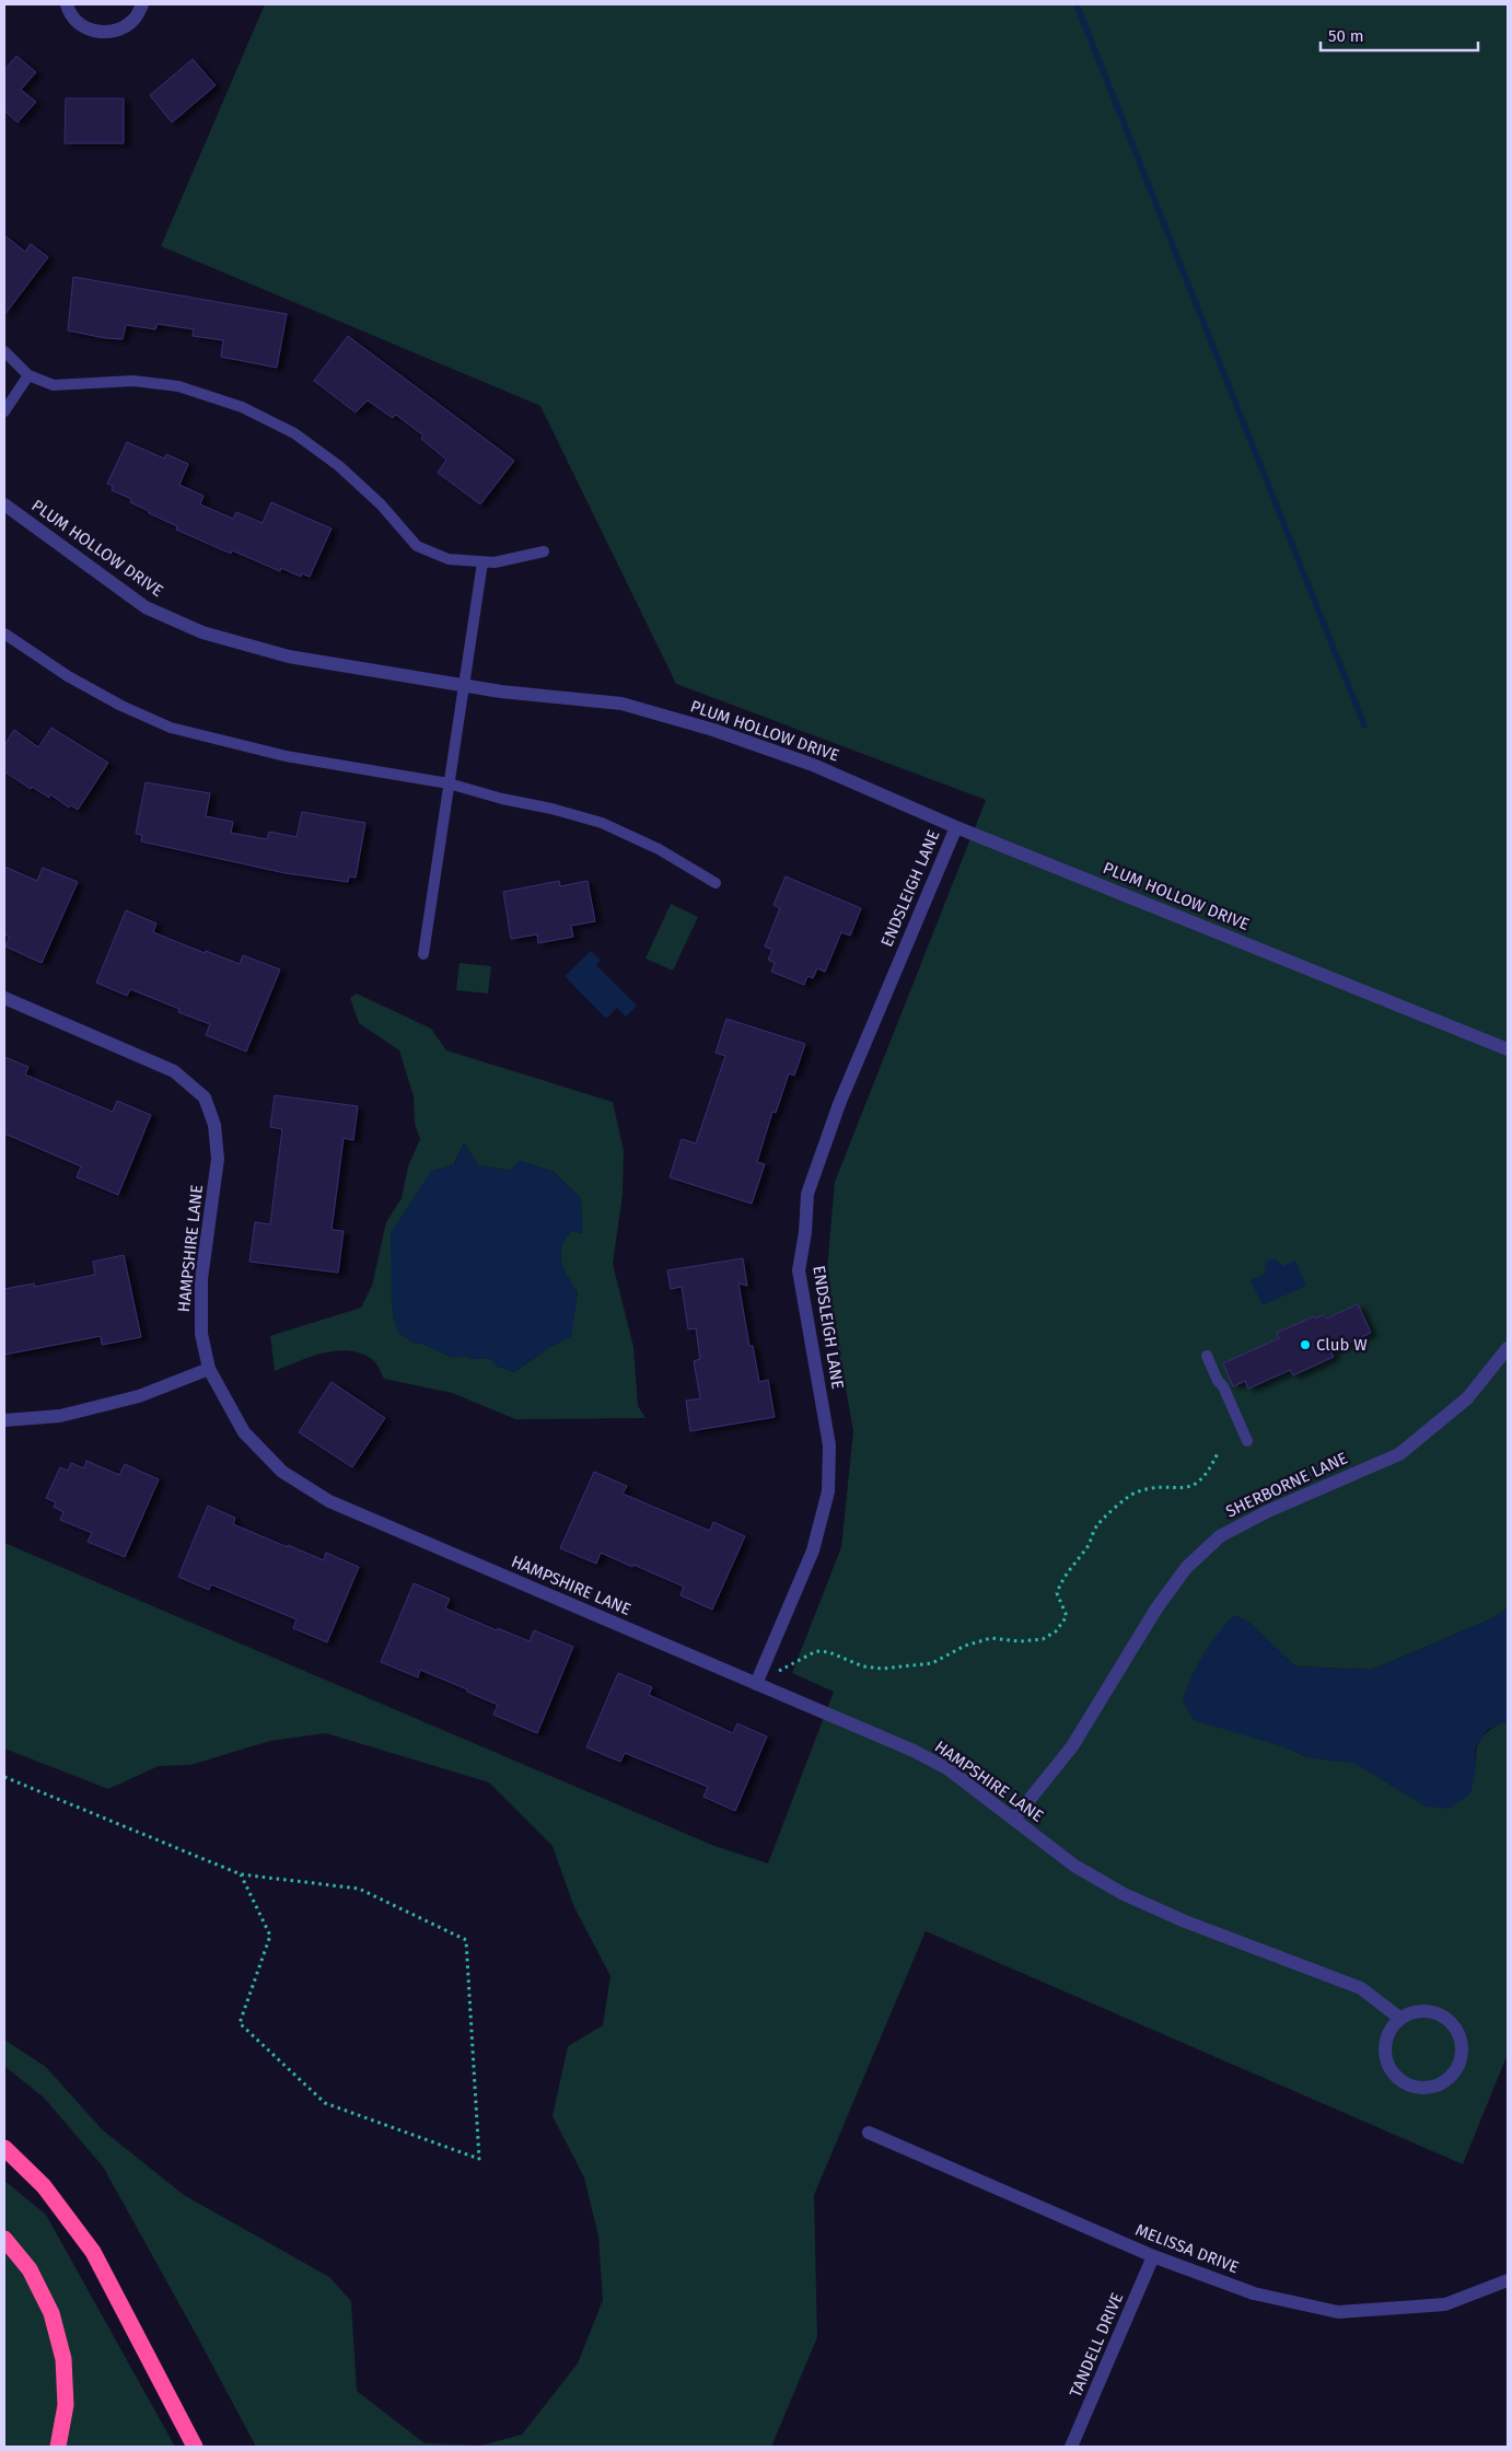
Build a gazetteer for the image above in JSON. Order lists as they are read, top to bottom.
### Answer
{
  "streets": {
    "street": [
      "PLUM HOLLOW DRIVE",
      "ENDSLEIGH LANE",
      "HAMPSHIRE LANE",
      "SHERBORNE LANE",
      "MELISSA DRIVE",
      "TANDELL DRIVE"
    ]
  },
  "crossings": [
    ["PLUM HOLLOW DRIVE", "ENDSLEIGH LANE"],
    ["ENDSLEIGH LANE", "HAMPSHIRE LANE"],
    ["HAMPSHIRE LANE", "SHERBORNE LANE"],
    ["MELISSA DRIVE", "TANDELL DRIVE"]
  ],
  "places": ["Club W"],
  "scale_bar": "50 m"
}
